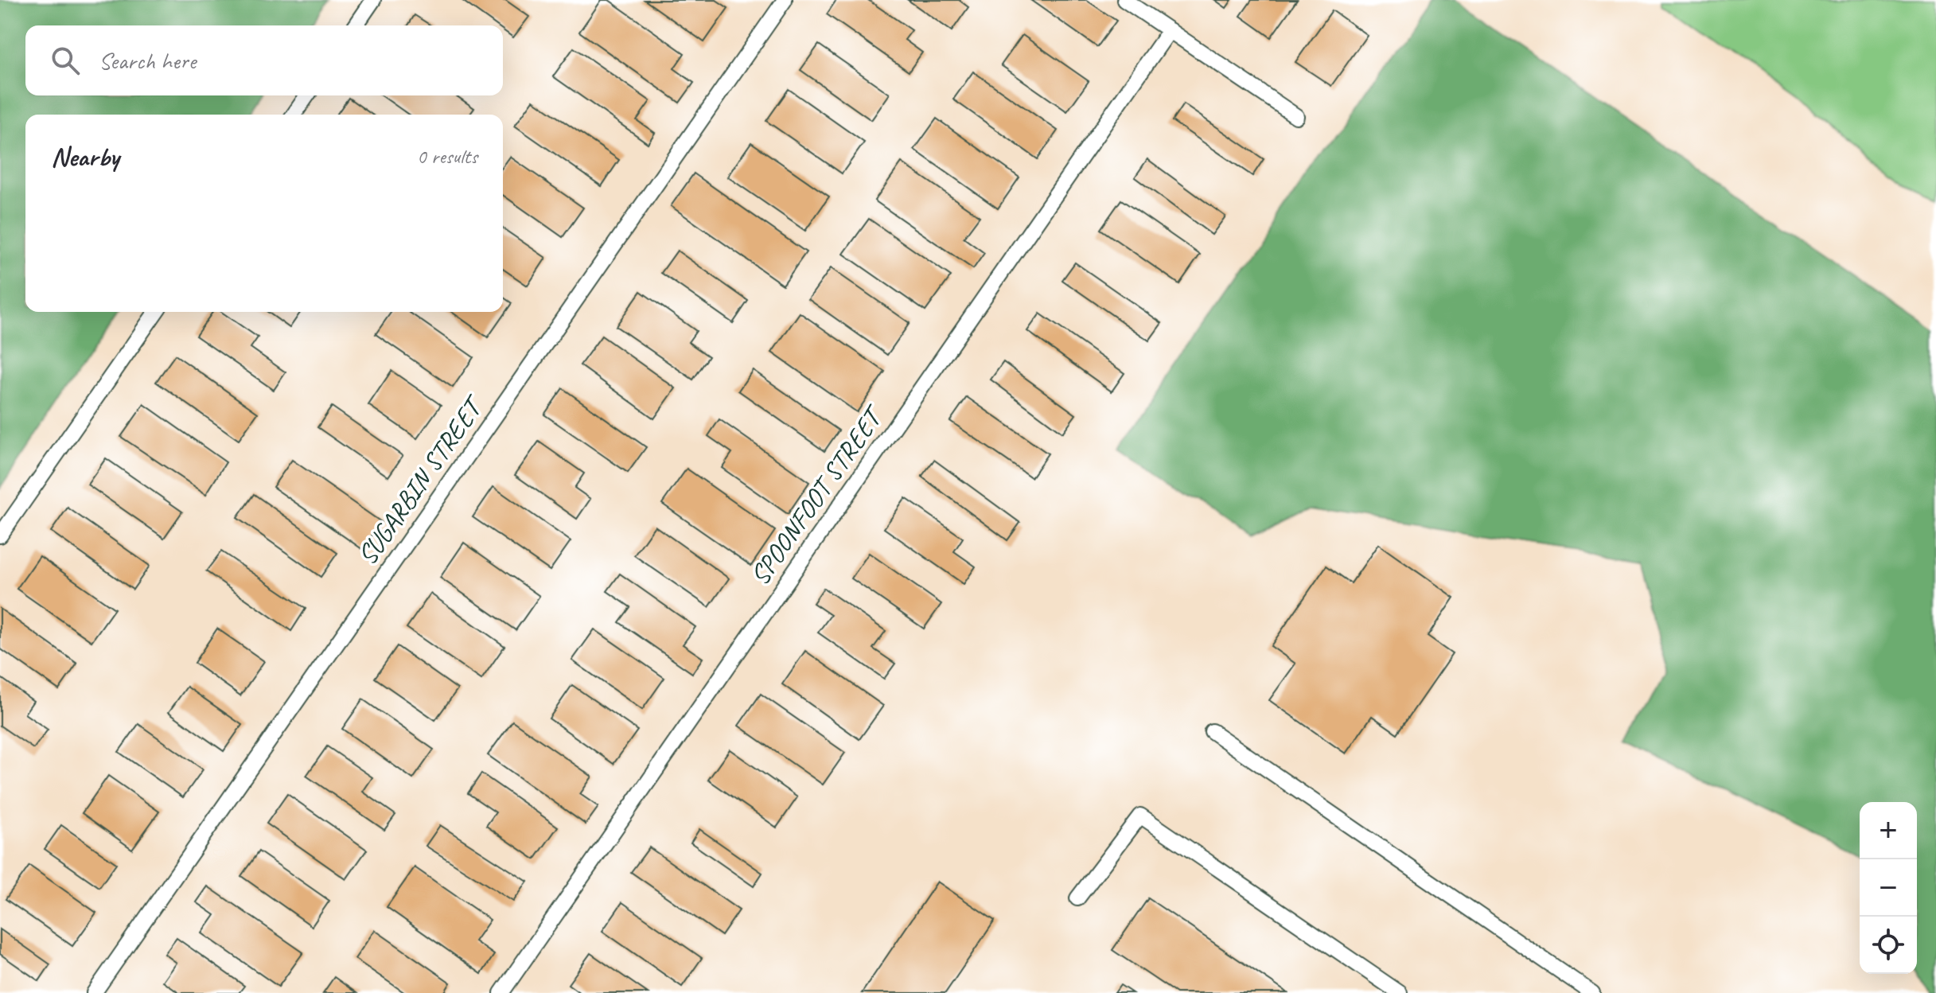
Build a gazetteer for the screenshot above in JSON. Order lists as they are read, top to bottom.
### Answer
{
  "streets": {
    "lane": ["SUGARBIN STREET", "SPOONFOOT STREET"]
  },
  "page": {
    "search": "Search here",
    "heading": ["Nearby", "0 results"],
    "map_buttons": ["+", "−"]
  }
}
